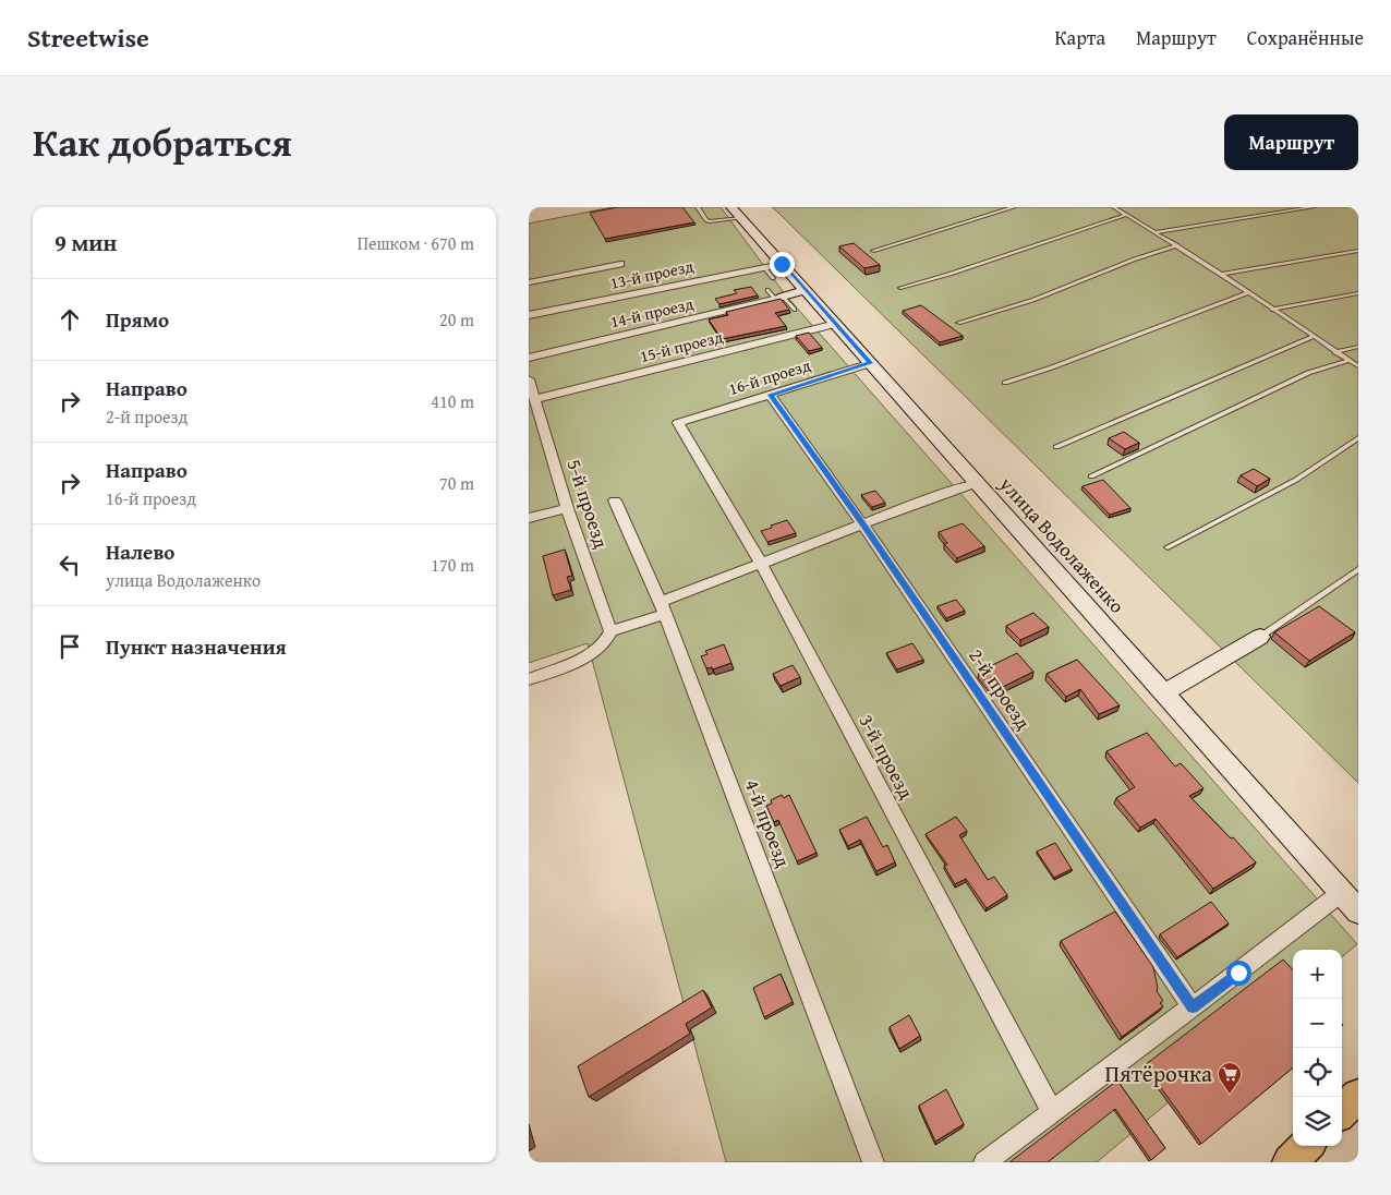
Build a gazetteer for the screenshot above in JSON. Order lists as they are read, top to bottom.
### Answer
{
  "streets": {
    "main road": ["улица Водолаженко"],
    "street": [
      "13-й проезд",
      "14-й проезд",
      "15-й проезд",
      "16-й проезд",
      "5-й проезд",
      "2-й проезд",
      "3-й проезд",
      "4-й проезд"
    ]
  },
  "crossings": [
    ["13-й проезд", "улица Водолаженко"],
    ["15-й проезд", "5-й проезд"],
    ["15-й проезд", "улица Водолаженко"],
    ["16-й проезд", "улица Водолаженко"],
    ["16-й проезд", "2-й проезд"],
    ["16-й проезд", "3-й проезд"]
  ],
  "places": {
    "supermarket": ["Пятёрочка"]
  },
  "page": {
    "header": "Streetwise",
    "nav": ["Карта", "Маршрут", "Сохранённые"],
    "title": "Как добраться",
    "buttons": "Маршрут",
    "heading": ["9 мин", "Пешком · 670 m"],
    "list": [
      ["Прямо", "20 m"],
      ["Направо", "2-й проезд", "410 m"],
      ["Направо", "16-й проезд", "70 m"],
      ["Налево", "улица Водолаженко", "170 m"],
      "Пункт назначения"
    ],
    "map_buttons": ["+", "−"]
  }
}
